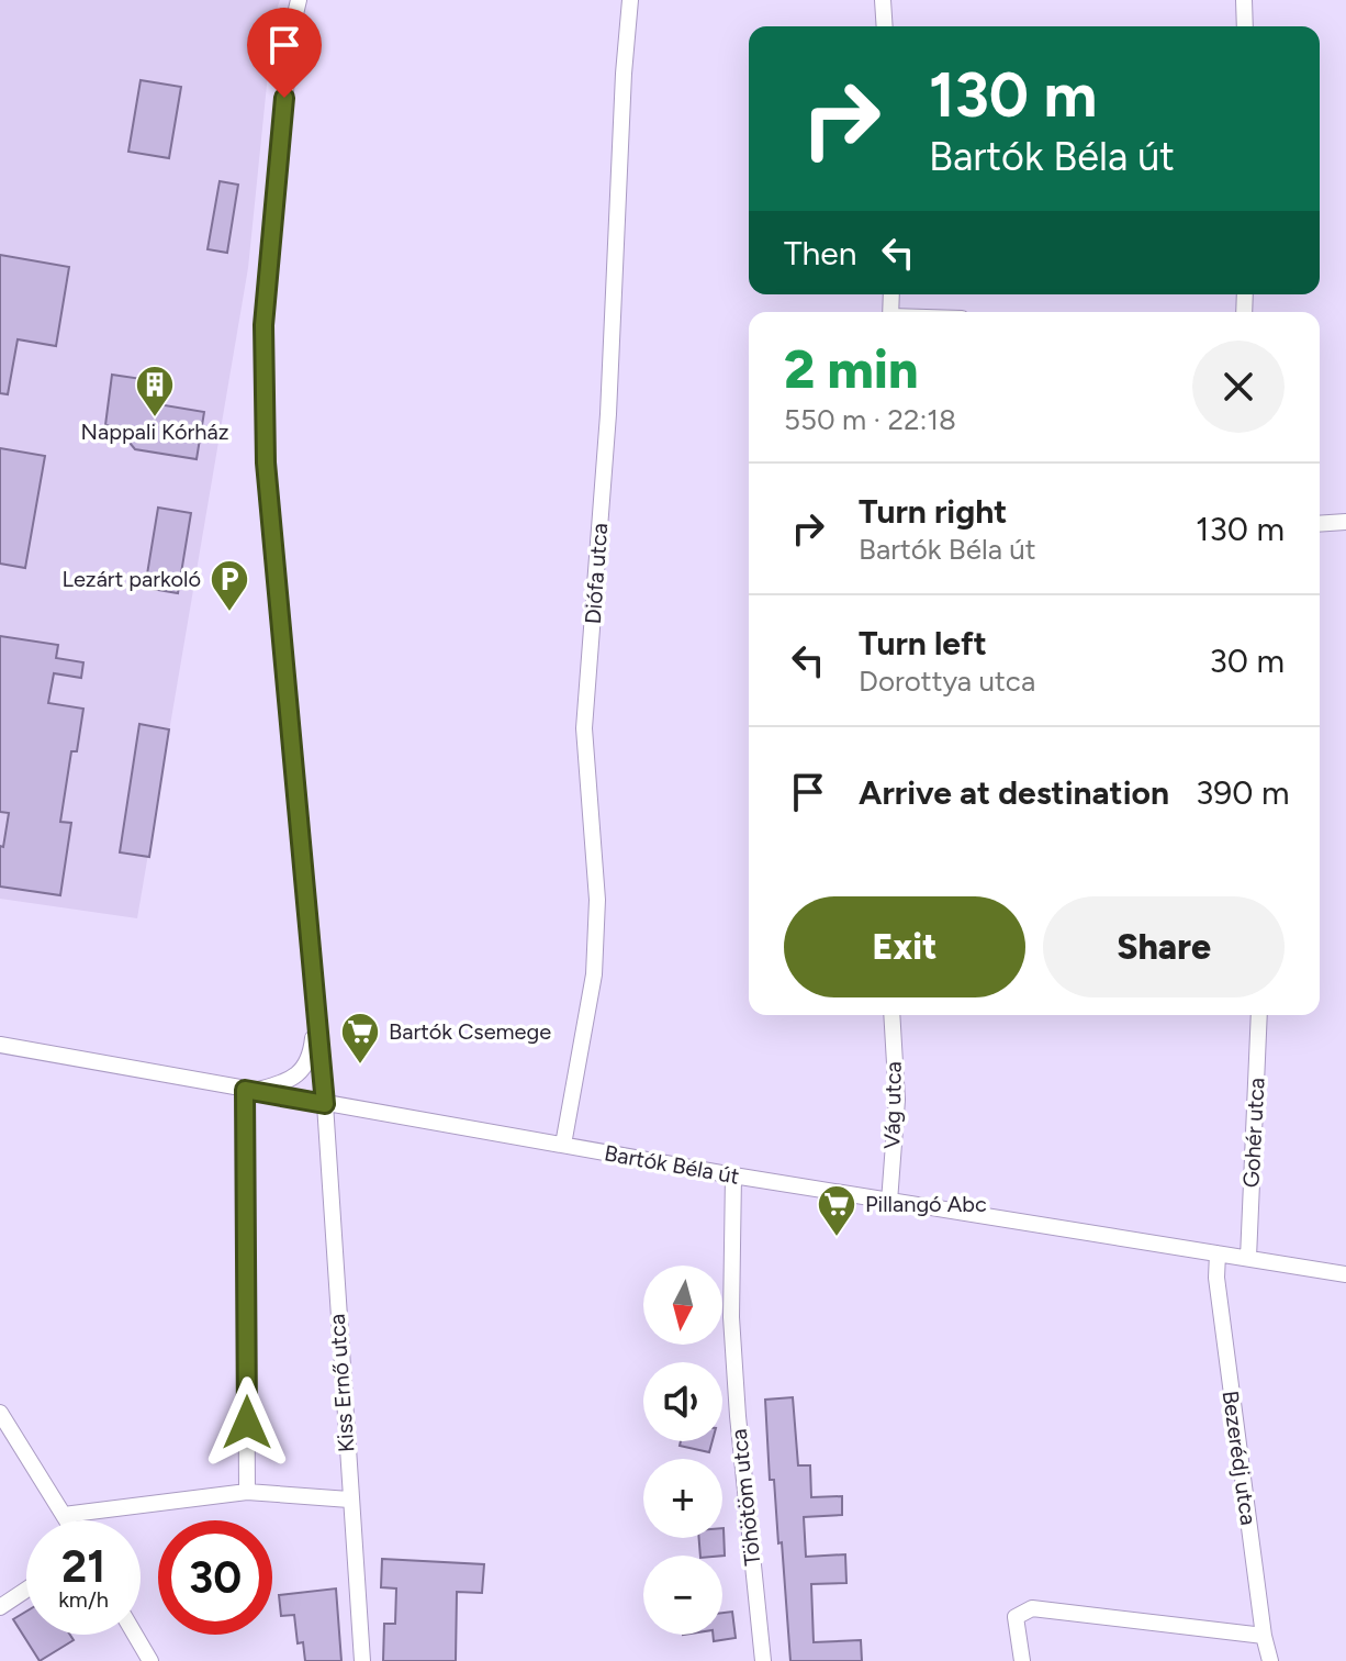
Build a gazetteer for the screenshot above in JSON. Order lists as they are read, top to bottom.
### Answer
{
  "streets": {
    "street": [
      "Diófa utca",
      "Vág utca",
      "Gohér utca",
      "Bartók Béla út",
      "Kiss Ernő utca",
      "Bezerédj utca",
      "Töhötöm utca"
    ]
  },
  "crossings": [
    ["Diófa utca", "Bartók Béla út"],
    ["Vág utca", "Bartók Béla út"],
    ["Gohér utca", "Bartók Béla út"],
    ["Bartók Béla út", "Kiss Ernő utca"],
    ["Bartók Béla út", "Bezerédj utca"],
    ["Bartók Béla út", "Töhötöm utca"]
  ],
  "places": {
    "building": ["Nappali Kórház"],
    "parking": ["Lezárt parkoló"],
    "supermarket": ["Bartók Csemege", "Pillangó Abc"]
  },
  "north": "bottom",
  "page": {
    "turn": ["130 m", "Bartók Béla út"],
    "then": "Then",
    "heading": ["2 min", "550 m · 22:18"],
    "list": [
      {
        "name": "Turn right",
        "note": "Bartók Béla út",
        "value": "130 m"
      },
      {
        "name": "Turn left",
        "note": "Dorottya utca",
        "value": "30 m"
      },
      {
        "name": "Arrive at destination",
        "value": "390 m"
      }
    ],
    "buttons": ["Exit", "Share"],
    "map_buttons": ["+", "−"],
    "speed": "21 km/h",
    "limit": "30"
  }
}
